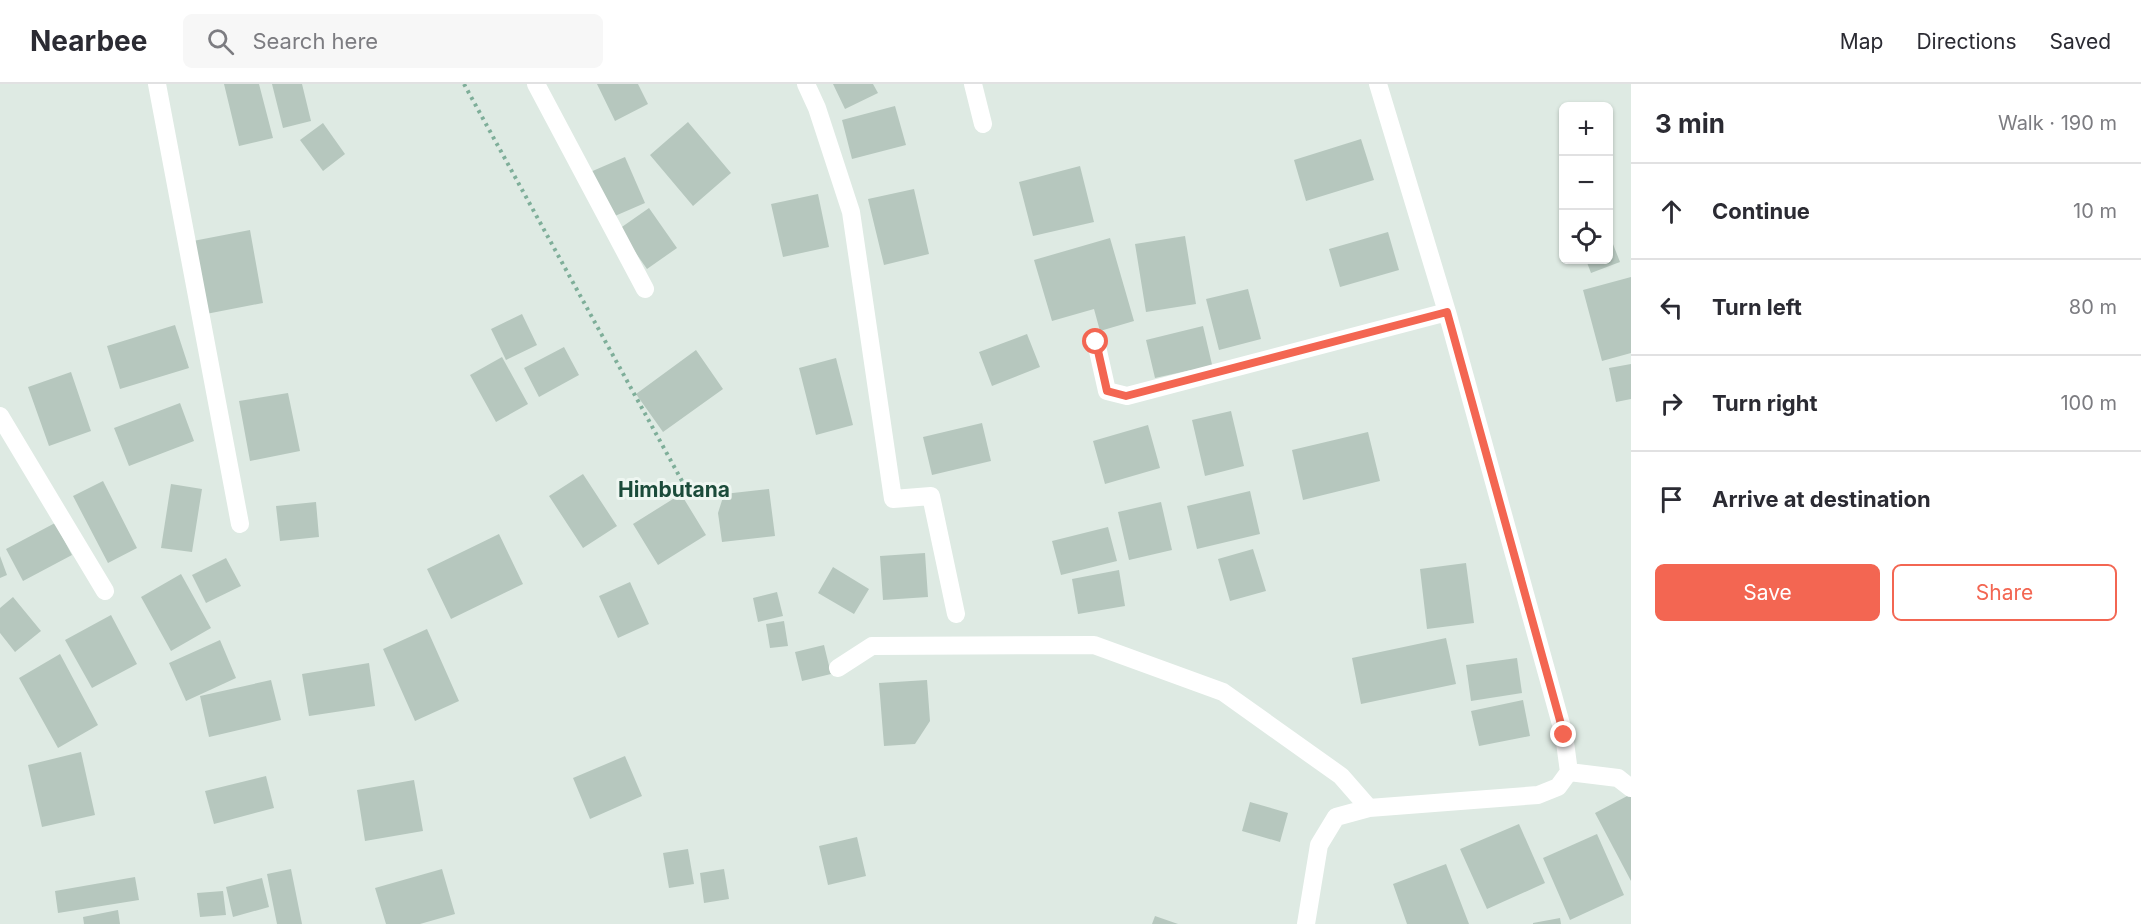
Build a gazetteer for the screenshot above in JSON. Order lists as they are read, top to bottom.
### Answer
{
  "districts": ["Himbutana"],
  "page": {
    "header": "Nearbee",
    "search": "Search here",
    "nav": ["Map", "Directions", "Saved"],
    "heading": ["3 min", "Walk · 190 m"],
    "map_buttons": ["+", "−"],
    "list": [
      ["Continue", "10 m"],
      ["Turn left", "80 m"],
      ["Turn right", "100 m"],
      "Arrive at destination"
    ],
    "buttons": ["Save", "Share"]
  }
}
